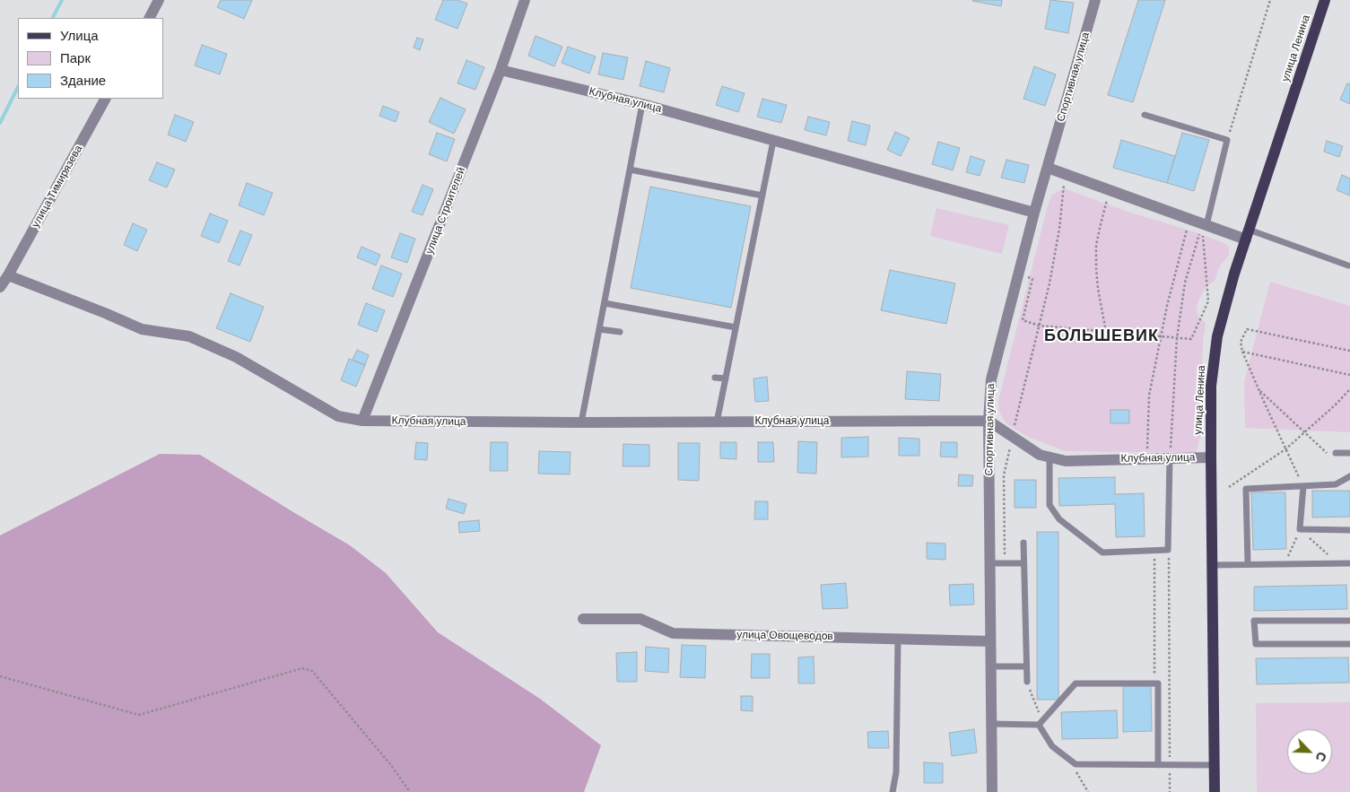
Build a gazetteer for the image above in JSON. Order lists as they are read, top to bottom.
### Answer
{
  "streets": {
    "main road": ["улица Ленина"],
    "street": [
      "Спортивная улица",
      "Клубная улица",
      "улица Тимирязева",
      "улица Строителей",
      "улица Овощеводов"
    ]
  },
  "crossings": [
    ["улица Ленина", "Клубная улица"],
    ["Спортивная улица", "Клубная улица"],
    ["Спортивная улица", "улица Овощеводов"],
    ["Клубная улица", "улица Тимирязева"],
    ["Клубная улица", "улица Строителей"]
  ],
  "districts": ["БОЛЬШЕВИК"],
  "legend": ["Улица", "Парк", "Здание"],
  "north": "bottom right"
}
